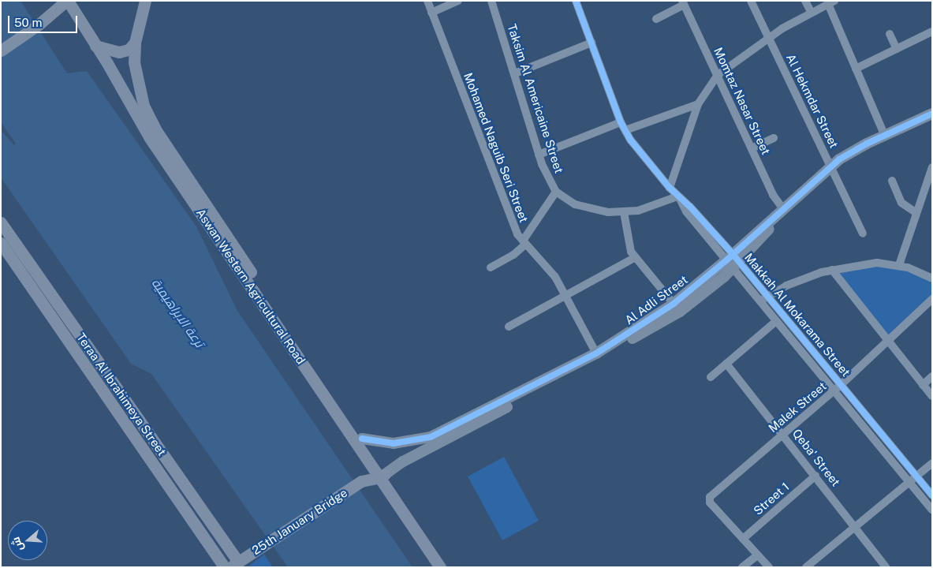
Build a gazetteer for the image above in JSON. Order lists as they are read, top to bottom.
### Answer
{
  "streets": {
    "main road": ["Aswan Western Agricultural Road", "Teraa Al Ibrahimeya Street", "25th January Bridge"],
    "street": [
      "Taksim Al Americaine Street",
      "Momtaz Nasar Street",
      "Al Hekmdar Street",
      "Mohamed Naguib Seri Street",
      "Al Adli Street",
      "Makkah Al Mokarama Street",
      "Malek Street",
      "Qeba' Street",
      "Street 1"
    ]
  },
  "crossings": [
    ["Taksim Al Americaine Street", "Makkah Al Mokarama Street"],
    ["Momtaz Nasar Street", "Al Adli Street"],
    ["Al Hekmdar Street", "Al Adli Street"],
    ["Mohamed Naguib Seri Street", "Al Adli Street"],
    ["Aswan Western Agricultural Road", "Al Adli Street"],
    ["Aswan Western Agricultural Road", "25th January Bridge"],
    ["Al Adli Street", "Makkah Al Mokarama Street"],
    ["Al Adli Street", "25th January Bridge"],
    ["Makkah Al Mokarama Street", "Malek Street"],
    ["Teraa Al Ibrahimeya Street", "25th January Bridge"],
    ["Malek Street", "Qeba' Street"],
    ["Malek Street", "Street 1"],
    ["Qeba' Street", "Street 1"]
  ],
  "water": ["ترعة الابراهيمية"],
  "scale_bar": "50 m",
  "north": "left"
}
